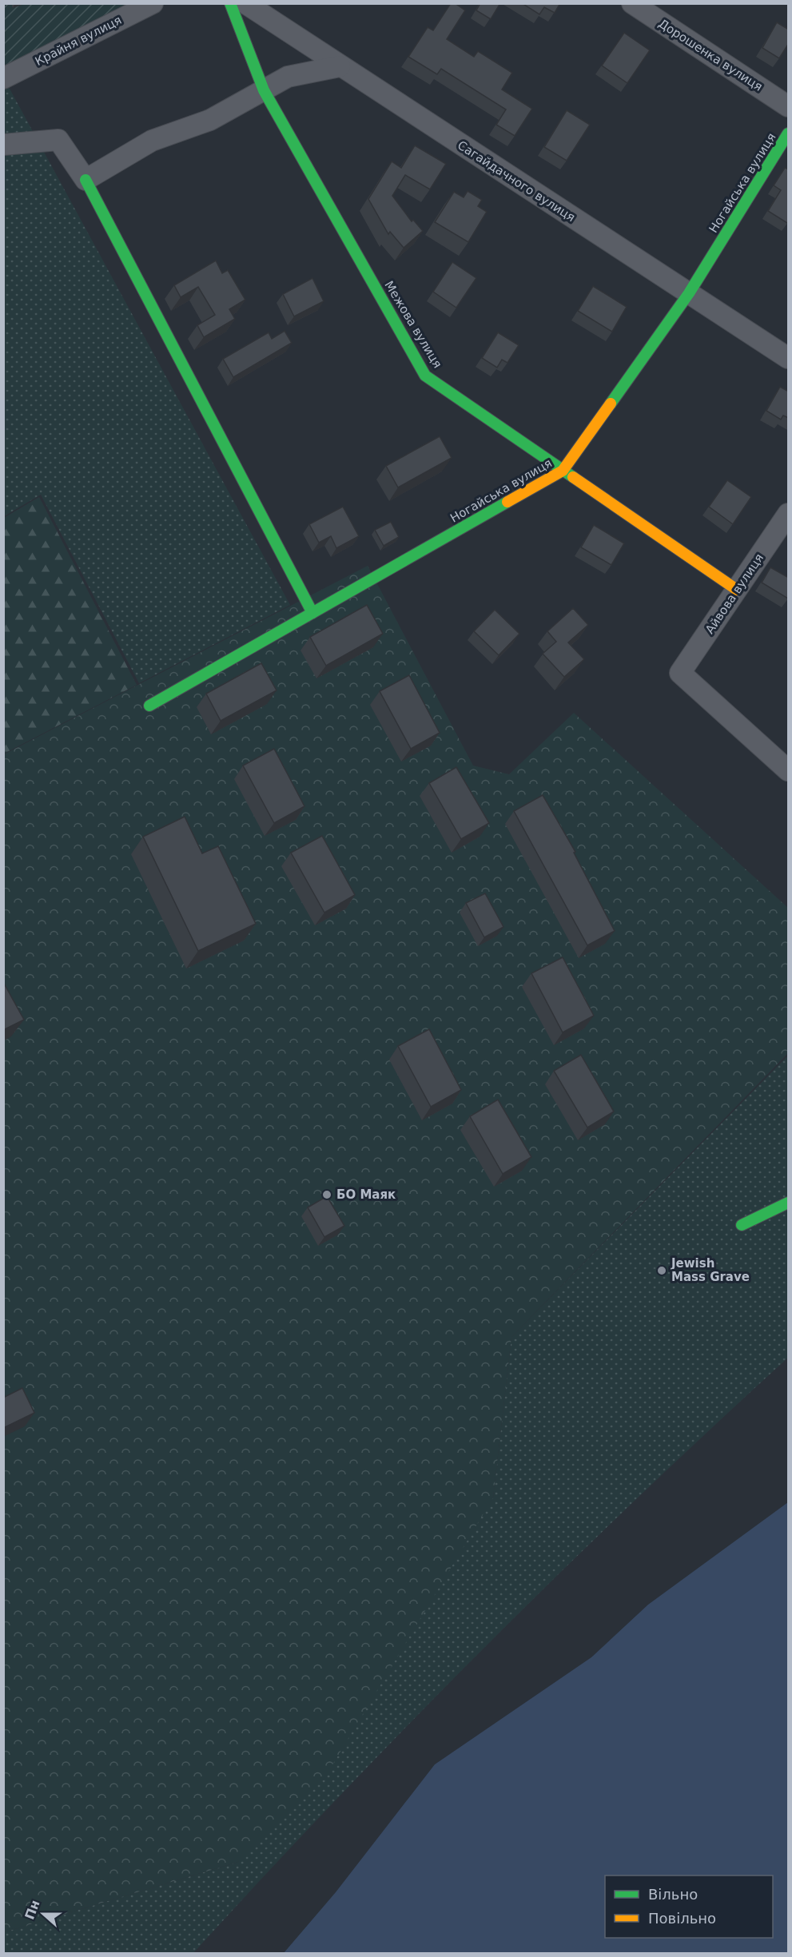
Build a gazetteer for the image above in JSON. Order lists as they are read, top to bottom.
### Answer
{
  "streets": {
    "street": [
      "Крайня вулиця",
      "Дорошенка вулиця",
      "Сагайдачного вулиця",
      "Ногайська вулиця",
      "Межова вулиця",
      "Айвова вулиця"
    ]
  },
  "crossings": [
    ["Сагайдачного вулиця", "Ногайська вулиця"],
    ["Ногайська вулиця", "Межова вулиця"],
    ["Межова вулиця", "Айвова вулиця"]
  ],
  "places": ["БО Маяк", "Jewish Mass Grave"],
  "legend": ["Вільно", "Повільно"],
  "north": "left"
}
